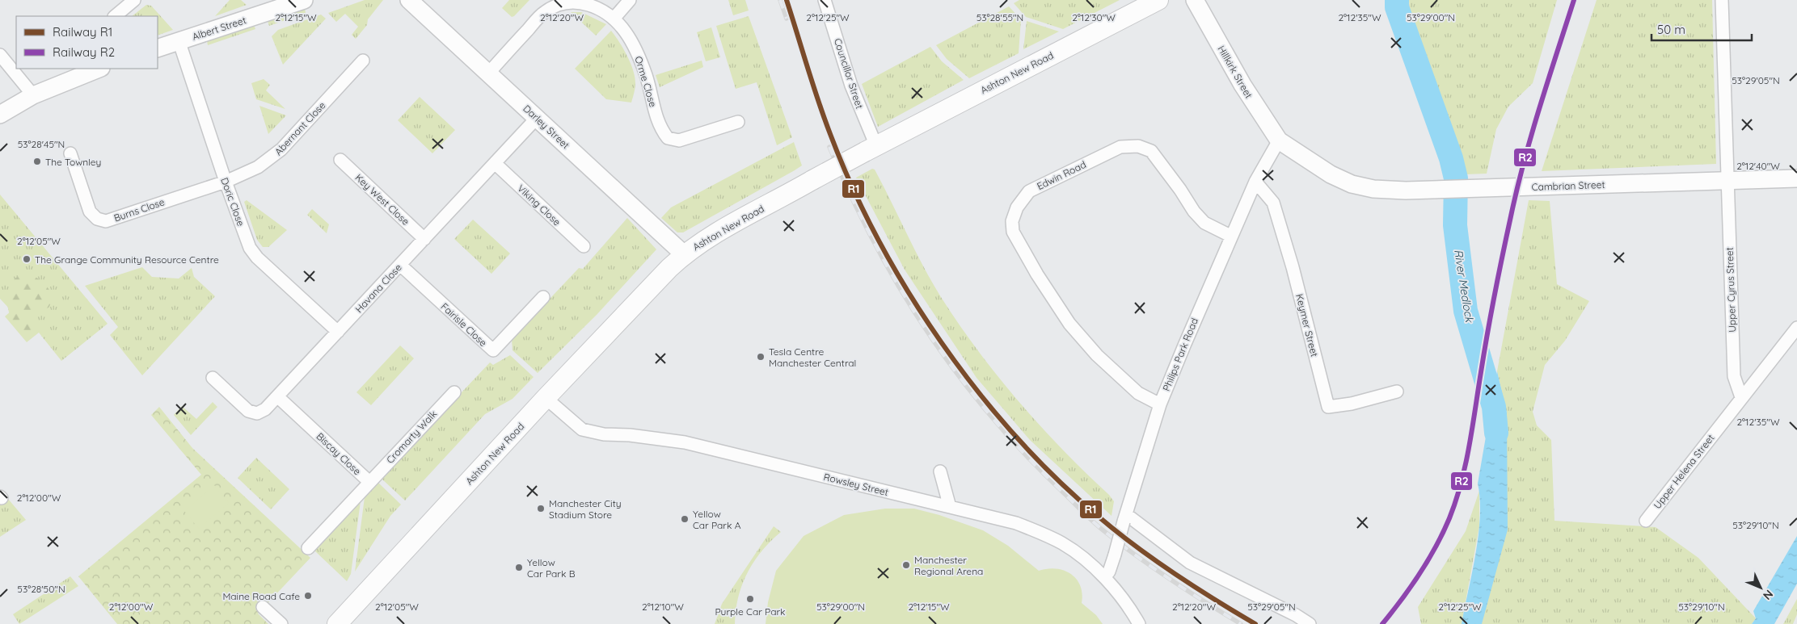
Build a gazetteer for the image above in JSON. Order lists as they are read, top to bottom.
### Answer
{
  "streets": {
    "main road": ["Ashton New Road"],
    "street": [
      "Albert Street",
      "Hillkirk Street",
      "Councillor Street",
      "Orme Close",
      "Darley Street",
      "Abernant Close",
      "Edwin Road",
      "Cambrian Street",
      "Key West Close",
      "Doric Close",
      "Viking Close",
      "Burns Close",
      "Havana Close",
      "Upper Cyrus Street",
      "Fairisle Close",
      "Keymer Street",
      "Philips Park Road",
      "Cromarty Walk",
      "Biscay Close",
      "Upper Helena Street",
      "Rowsley Street"
    ]
  },
  "crossings": [
    ["Albert Street", "Doric Close"],
    ["Hillkirk Street", "Cambrian Street"],
    ["Hillkirk Street", "Philips Park Road"],
    ["Ashton New Road", "Councillor Street"],
    ["Ashton New Road", "Darley Street"],
    ["Ashton New Road", "Rowsley Street"],
    ["Orme Close", "Darley Street"],
    ["Darley Street", "Havana Close"],
    ["Abernant Close", "Doric Close"],
    ["Abernant Close", "Burns Close"],
    ["Edwin Road", "Philips Park Road"],
    ["Cambrian Street", "Upper Cyrus Street"],
    ["Cambrian Street", "Philips Park Road"],
    ["Key West Close", "Havana Close"],
    ["Doric Close", "Burns Close"],
    ["Doric Close", "Havana Close"],
    ["Viking Close", "Havana Close"],
    ["Havana Close", "Fairisle Close"],
    ["Havana Close", "Biscay Close"],
    ["Upper Cyrus Street", "Upper Helena Street"],
    ["Keymer Street", "Philips Park Road"],
    ["Philips Park Road", "Rowsley Street"],
    ["Cromarty Walk", "Biscay Close"]
  ],
  "water": ["River Medlock"],
  "places": [
    "The Townley",
    "The Grange Community Resource Centre",
    "Tesla Centre Manchester Central",
    "Manchester City Stadium Store",
    "Yellow Car Park A",
    "Manchester Regional Arena",
    "Yellow Car Park B",
    "Maine Road Cafe",
    "Purple Car Park"
  ],
  "lines": ["rail line R1", "rail line R2"],
  "legend": ["Railway R1", "Railway R2"],
  "scale_bar": "50 m",
  "north": "bottom right",
  "coordinates": [
    "2°12'20\"W",
    "2°12'25\"W",
    "2°12'30\"W",
    "2°12'35\"W",
    "2°12'15\"W",
    "53°28'55\"N",
    "53°29'00\"N",
    "53°29'05\"N",
    "53°28'45\"N",
    "2°12'40\"W",
    "2°12'05\"W",
    "2°12'00\"W",
    "53°29'10\"N",
    "53°28'50\"N",
    "2°12'10\"W"
  ]
}
